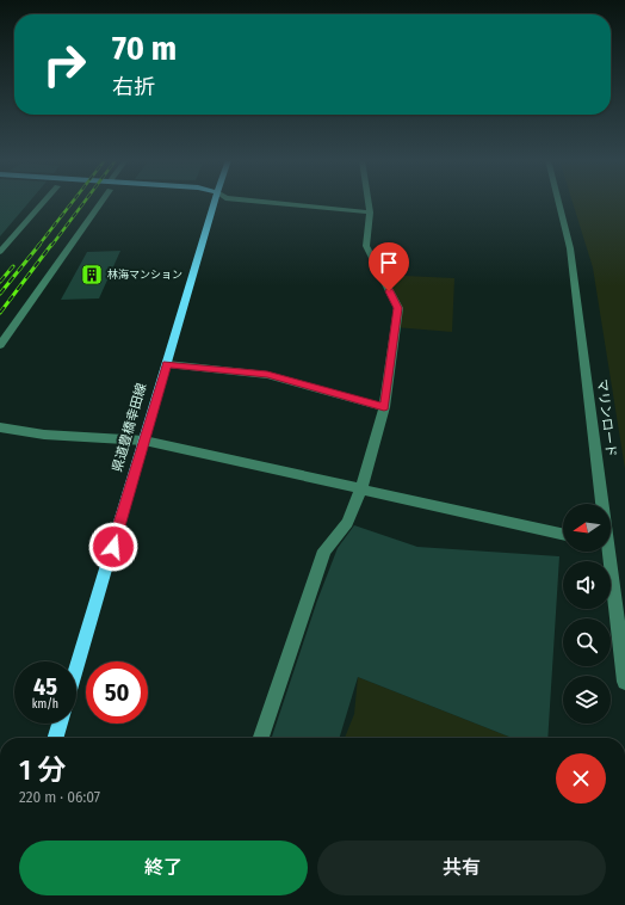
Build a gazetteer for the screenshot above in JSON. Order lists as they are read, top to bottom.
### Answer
{
  "streets": {
    "main road": ["県道豊橋幸田線"],
    "street": ["マリンロード"]
  },
  "places": {
    "building": ["林海マンション"]
  },
  "north": "left",
  "page": {
    "turn": ["70 m", "右折"],
    "speed": "45 km/h",
    "limit": "50",
    "heading": ["1 分", "220 m · 06:07"],
    "buttons": ["終了", "共有"]
  }
}
